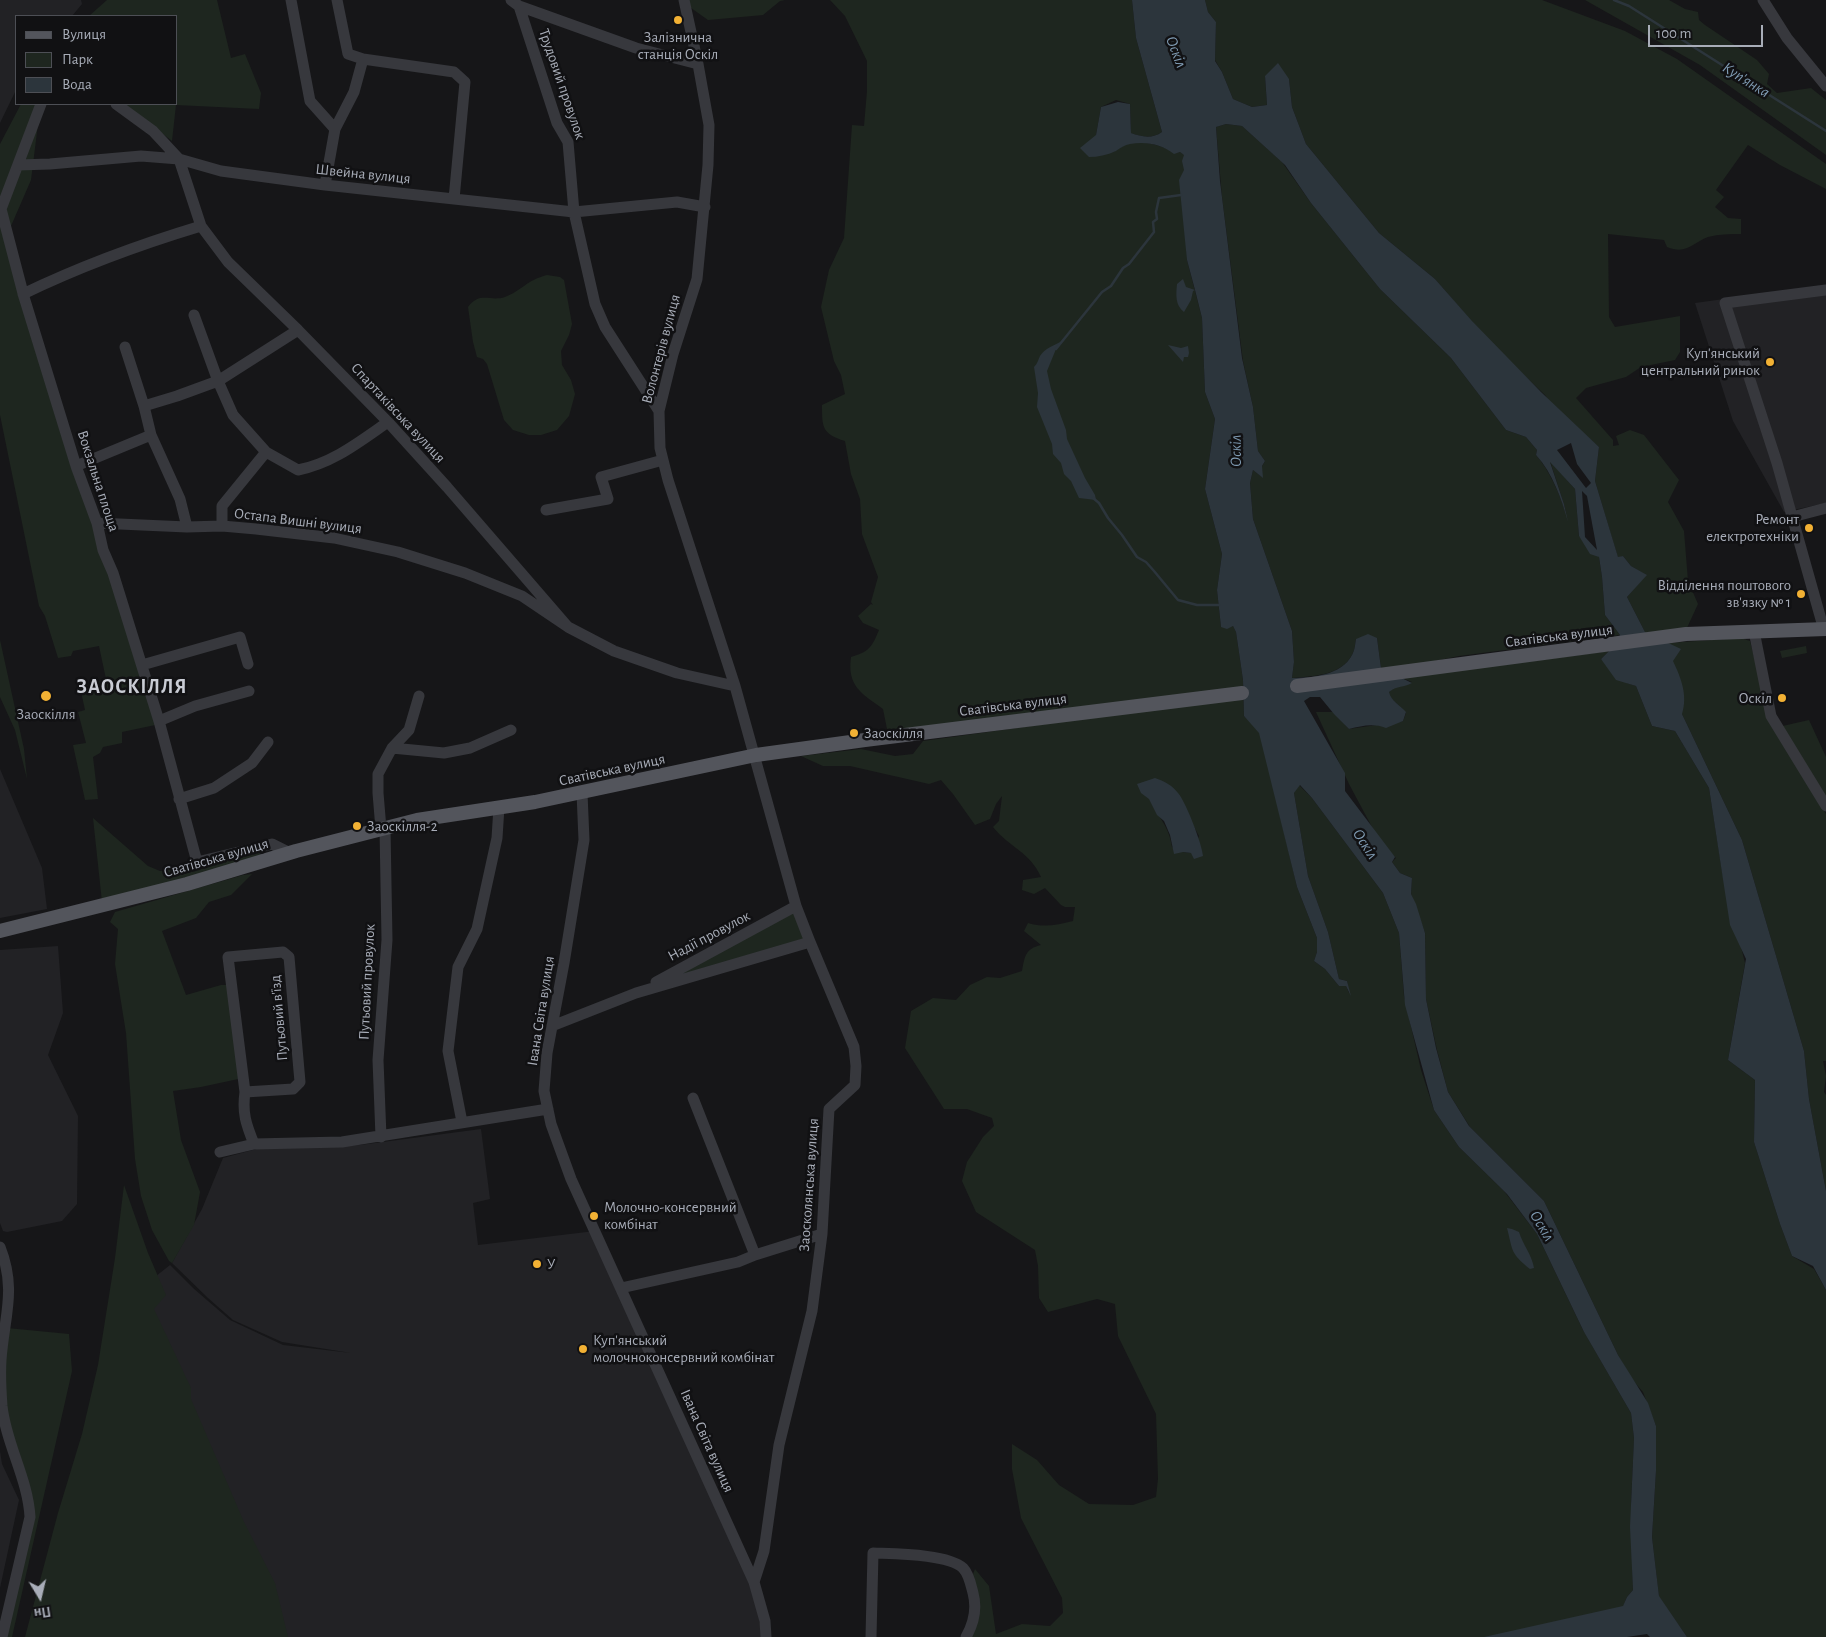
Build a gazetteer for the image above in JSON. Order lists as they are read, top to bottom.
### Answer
{
  "streets": {
    "main road": ["Сватівська вулиця"],
    "street": [
      "Трудовий провулок",
      "Швейна вулиця",
      "Волонтерів вулиця",
      "Спартаківська вулиця",
      "Вокзальна площа",
      "Остапа Вишні вулиця",
      "Надії провулок",
      "Путьовий провулок",
      "Івана Світа вулиця",
      "Путьовий в'їзд",
      "Заосколянська вулиця"
    ]
  },
  "crossings": [
    ["Трудовий провулок", "Швейна вулиця"],
    ["Трудовий провулок", "Волонтерів вулиця"],
    ["Швейна вулиця", "Волонтерів вулиця"],
    ["Швейна вулиця", "Спартаківська вулиця"],
    ["Швейна вулиця", "Вокзальна площа"],
    ["Волонтерів вулиця", "Остапа Вишні вулиця"],
    ["Волонтерів вулиця", "Сватівська вулиця"],
    ["Волонтерів вулиця", "Заосколянська вулиця"],
    ["Спартаківська вулиця", "Остапа Вишні вулиця"],
    ["Вокзальна площа", "Остапа Вишні вулиця"],
    ["Вокзальна площа", "Сватівська вулиця"],
    ["Сватівська вулиця", "Путьовий провулок"],
    ["Сватівська вулиця", "Івана Світа вулиця"],
    ["Сватівська вулиця", "Заосколянська вулиця"],
    ["Надії провулок", "Івана Світа вулиця"],
    ["Надії провулок", "Заосколянська вулиця"],
    ["Івана Світа вулиця", "Заосколянська вулиця"]
  ],
  "districts": ["ЗАОСКIЛЛЯ"],
  "water": ["Оскіл", "Куп'янка"],
  "places": [
    "Залізнична станція Оскіл",
    "Куп'янський центральний ринок",
    "Ремонт електротехніки",
    "Відділення поштового зв'язку № 1",
    "Заоскiлля",
    "Оскіл",
    "Заоскілля",
    "Заоскілля-2",
    "Молочно-консервний комбінат",
    "У",
    "Куп'янський молочноконсервний комбінат"
  ],
  "legend": ["Вулиця", "Парк", "Вода"],
  "scale_bar": "100 m",
  "north": "bottom"
}
